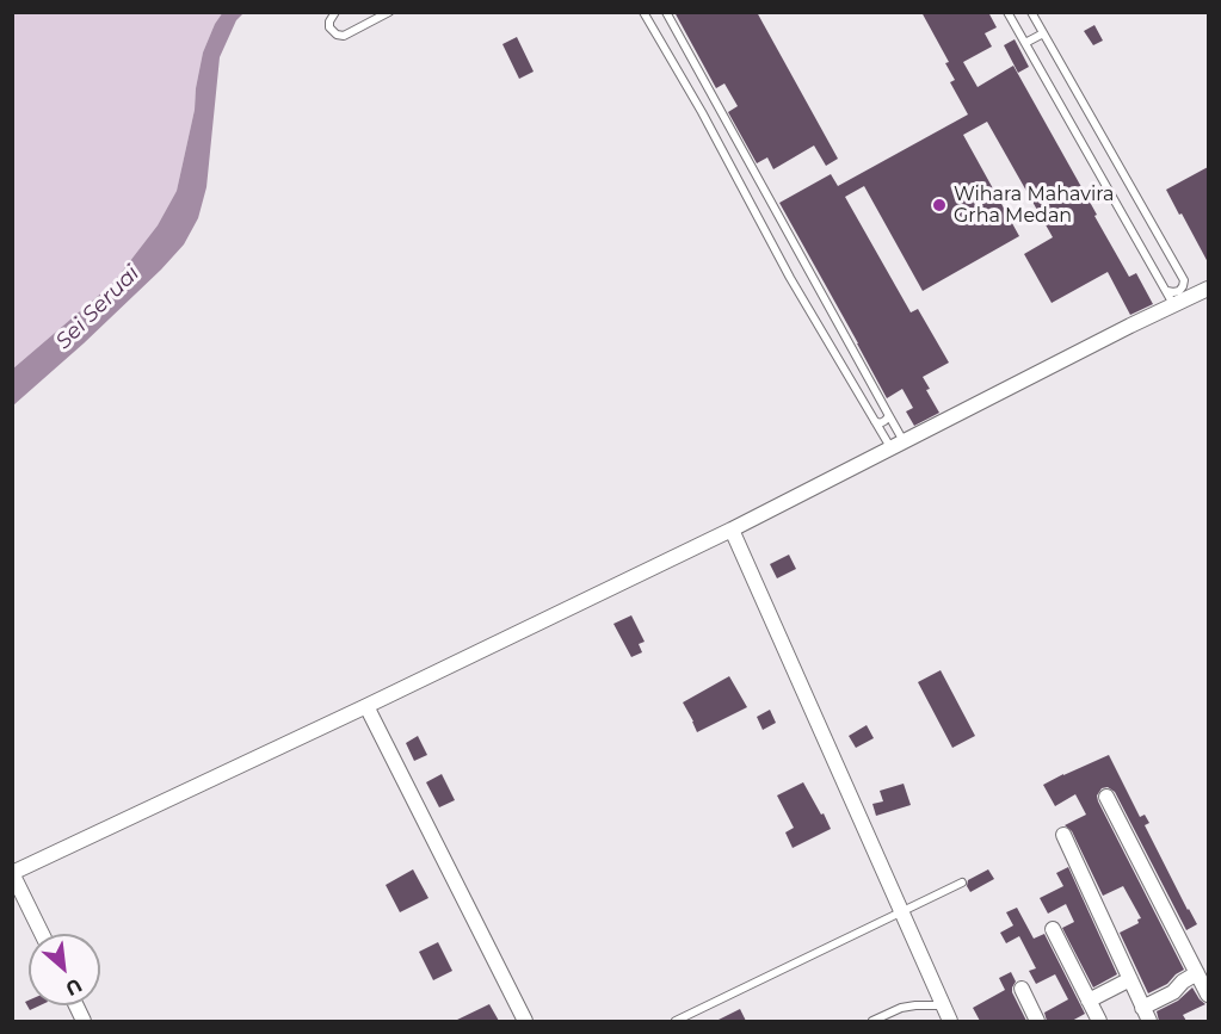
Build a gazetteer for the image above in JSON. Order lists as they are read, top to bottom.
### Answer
{
  "water": ["Sei Seruai"],
  "places": ["Wihara Mahavira Grha Medan"],
  "north": "bottom right"
}
